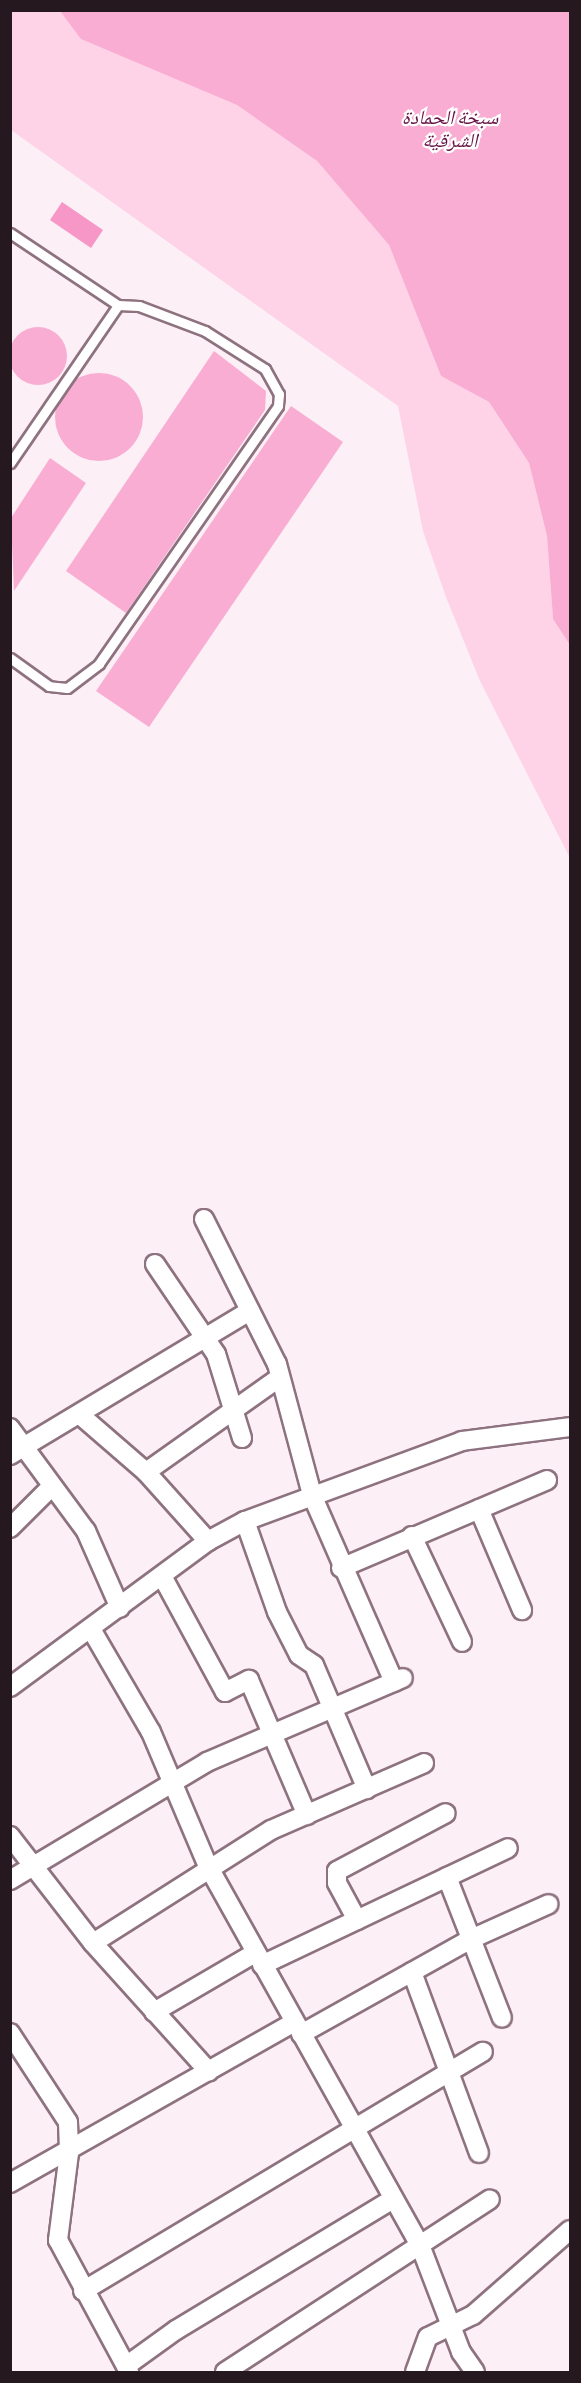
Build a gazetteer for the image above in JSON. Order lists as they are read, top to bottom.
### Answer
{
  "water": ["سبخة الحمادة الشرقية"]
}
